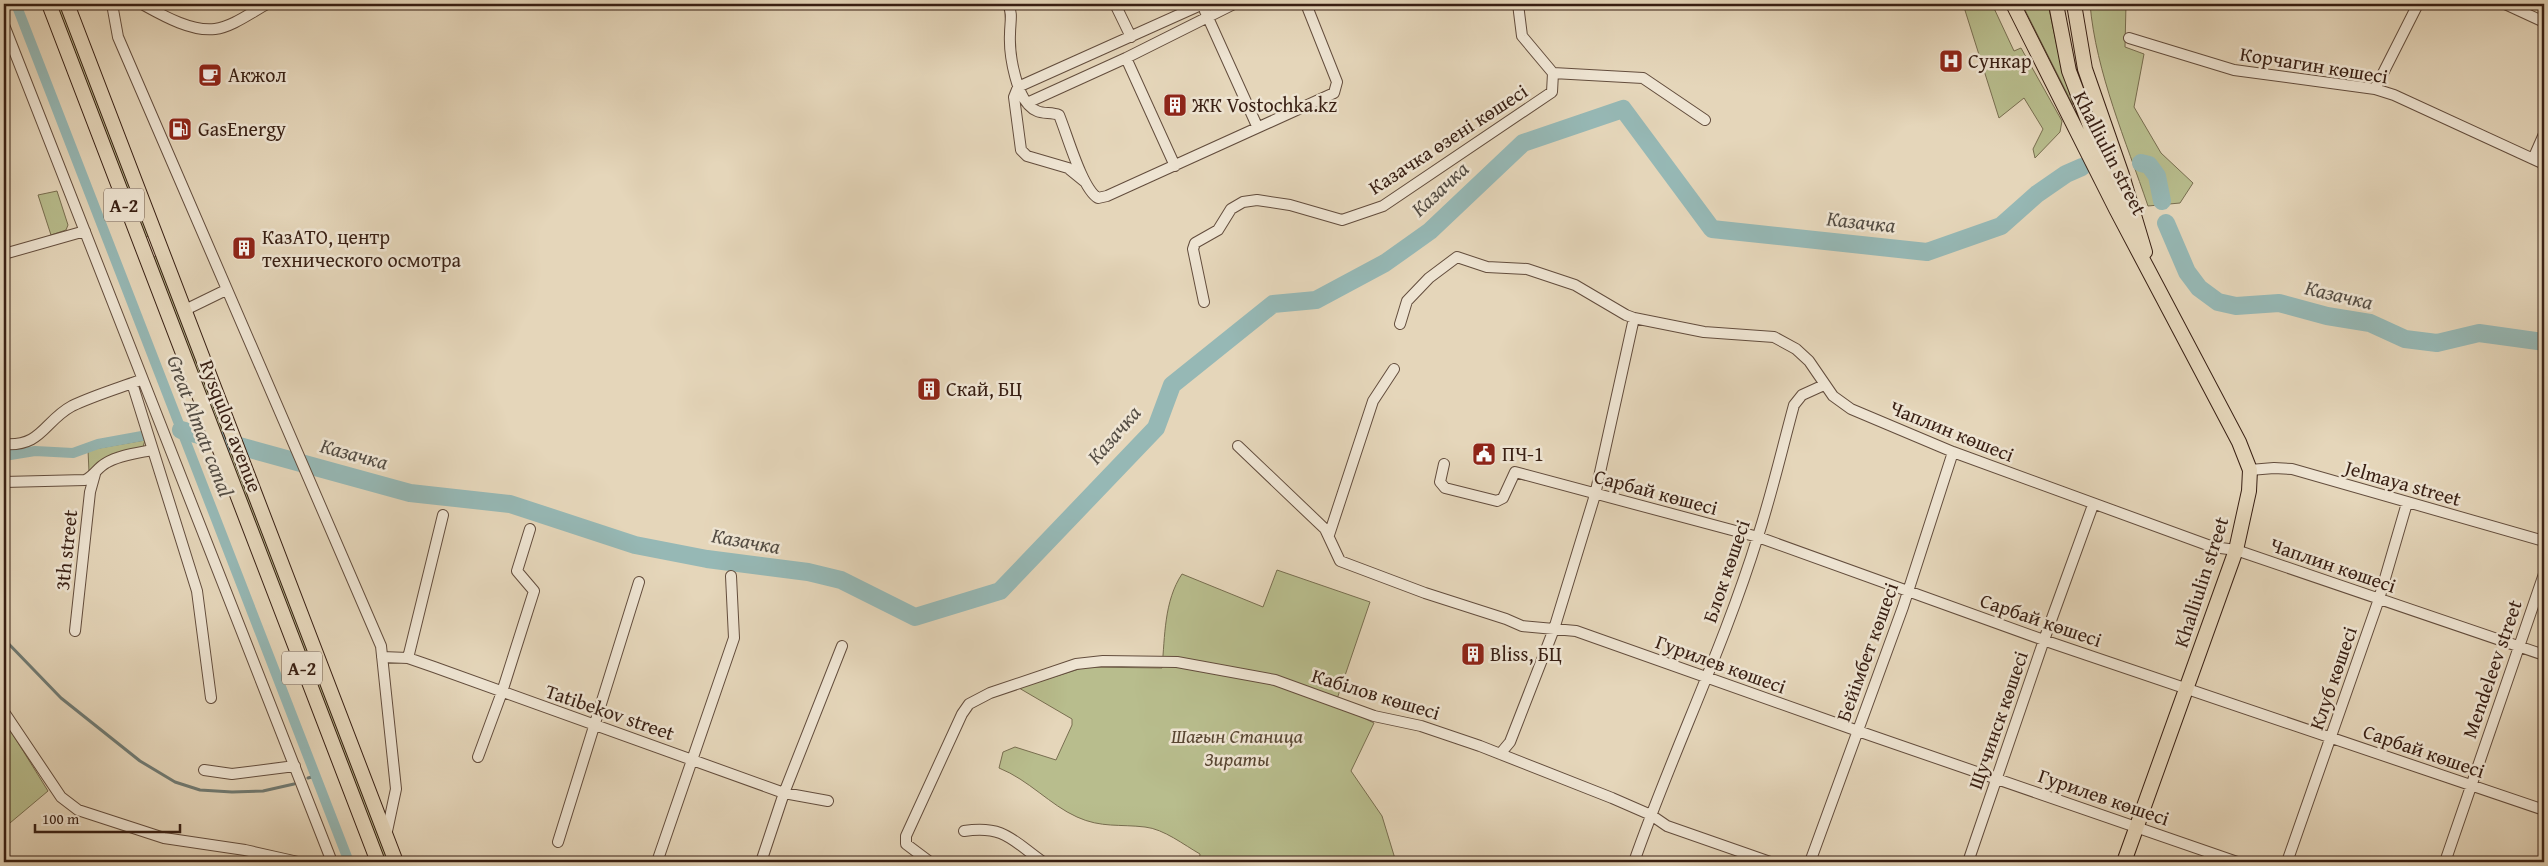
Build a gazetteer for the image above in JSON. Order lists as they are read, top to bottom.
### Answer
{
  "streets": {
    "main road": ["Khalliulin street", "A-2", "Rysqulov avenue"],
    "street": [
      "Корчагин көшесі",
      "Казачка өзені көшесі",
      "Чаплин көшесі",
      "Jelmaya street",
      "Сарбай көшесі",
      "3th street",
      "Блок көшесі",
      "Бейімбет көшесі",
      "Гурилев көшесі",
      "Mendeleev street",
      "Клуб көшесі",
      "Кабілов көшесі",
      "Tatibekov street",
      "Щучинск көшесі"
    ]
  },
  "crossings": [
    ["Khalliulin street", "Чаплин көшесі"],
    ["Khalliulin street", "Jelmaya street"],
    ["Khalliulin street", "Сарбай көшесі"],
    ["Khalliulin street", "Гурилев көшесі"],
    ["Чаплин көшесі", "Блок көшесі"],
    ["Чаплин көшесі", "Бейімбет көшесі"],
    ["Чаплин көшесі", "Mendeleev street"],
    ["Чаплин көшесі", "Клуб көшесі"],
    ["Чаплин көшесі", "Щучинск көшесі"],
    ["Jelmaya street", "Клуб көшесі"],
    ["Сарбай көшесі", "Блок көшесі"],
    ["Сарбай көшесі", "Бейімбет көшесі"],
    ["Сарбай көшесі", "Mendeleev street"],
    ["Сарбай көшесі", "Клуб көшесі"],
    ["Сарбай көшесі", "Щучинск көшесі"],
    ["Блок көшесі", "Гурилев көшесі"],
    ["Блок көшесі", "Кабілов көшесі"],
    ["Бейімбет көшесі", "Гурилев көшесі"],
    ["Гурилев көшесі", "Щучинск көшесі"]
  ],
  "water": ["Казачка", "Great Almatı canal"],
  "parks": ["Шағын Станица Зираты"],
  "places": {
    "hospital": ["Сункар"],
    "cafe": ["Акжол"],
    "building": [
      "ЖК Vostochka.kz",
      "КазАТО, центр технического осмотра",
      "Скай, БЦ",
      "Bliss, БЦ"
    ],
    "fuel station": ["GasEnergy"],
    "public building": ["ПЧ-1"]
  },
  "scale_bar": "100 m"
}
